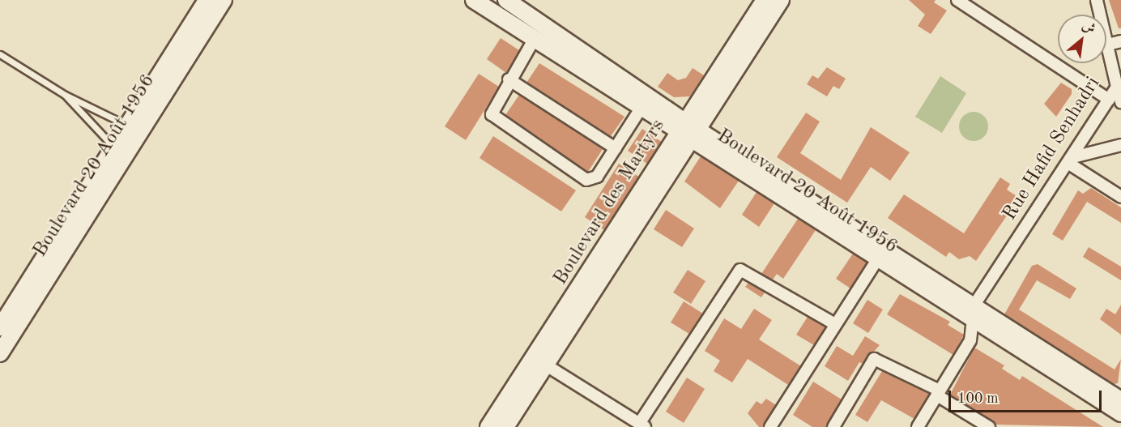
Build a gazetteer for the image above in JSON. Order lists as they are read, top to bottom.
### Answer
{
  "streets": {
    "street": ["Rue Hafid Senhadri", "Boulevard 20 Août 1956", "Boulevard des Martyrs"]
  },
  "crossings": [
    ["Rue Hafid Senhadri", "Boulevard 20 Août 1956"],
    ["Boulevard 20 Août 1956", "Boulevard des Martyrs"]
  ],
  "scale_bar": "100 m",
  "north": "top right"
}
